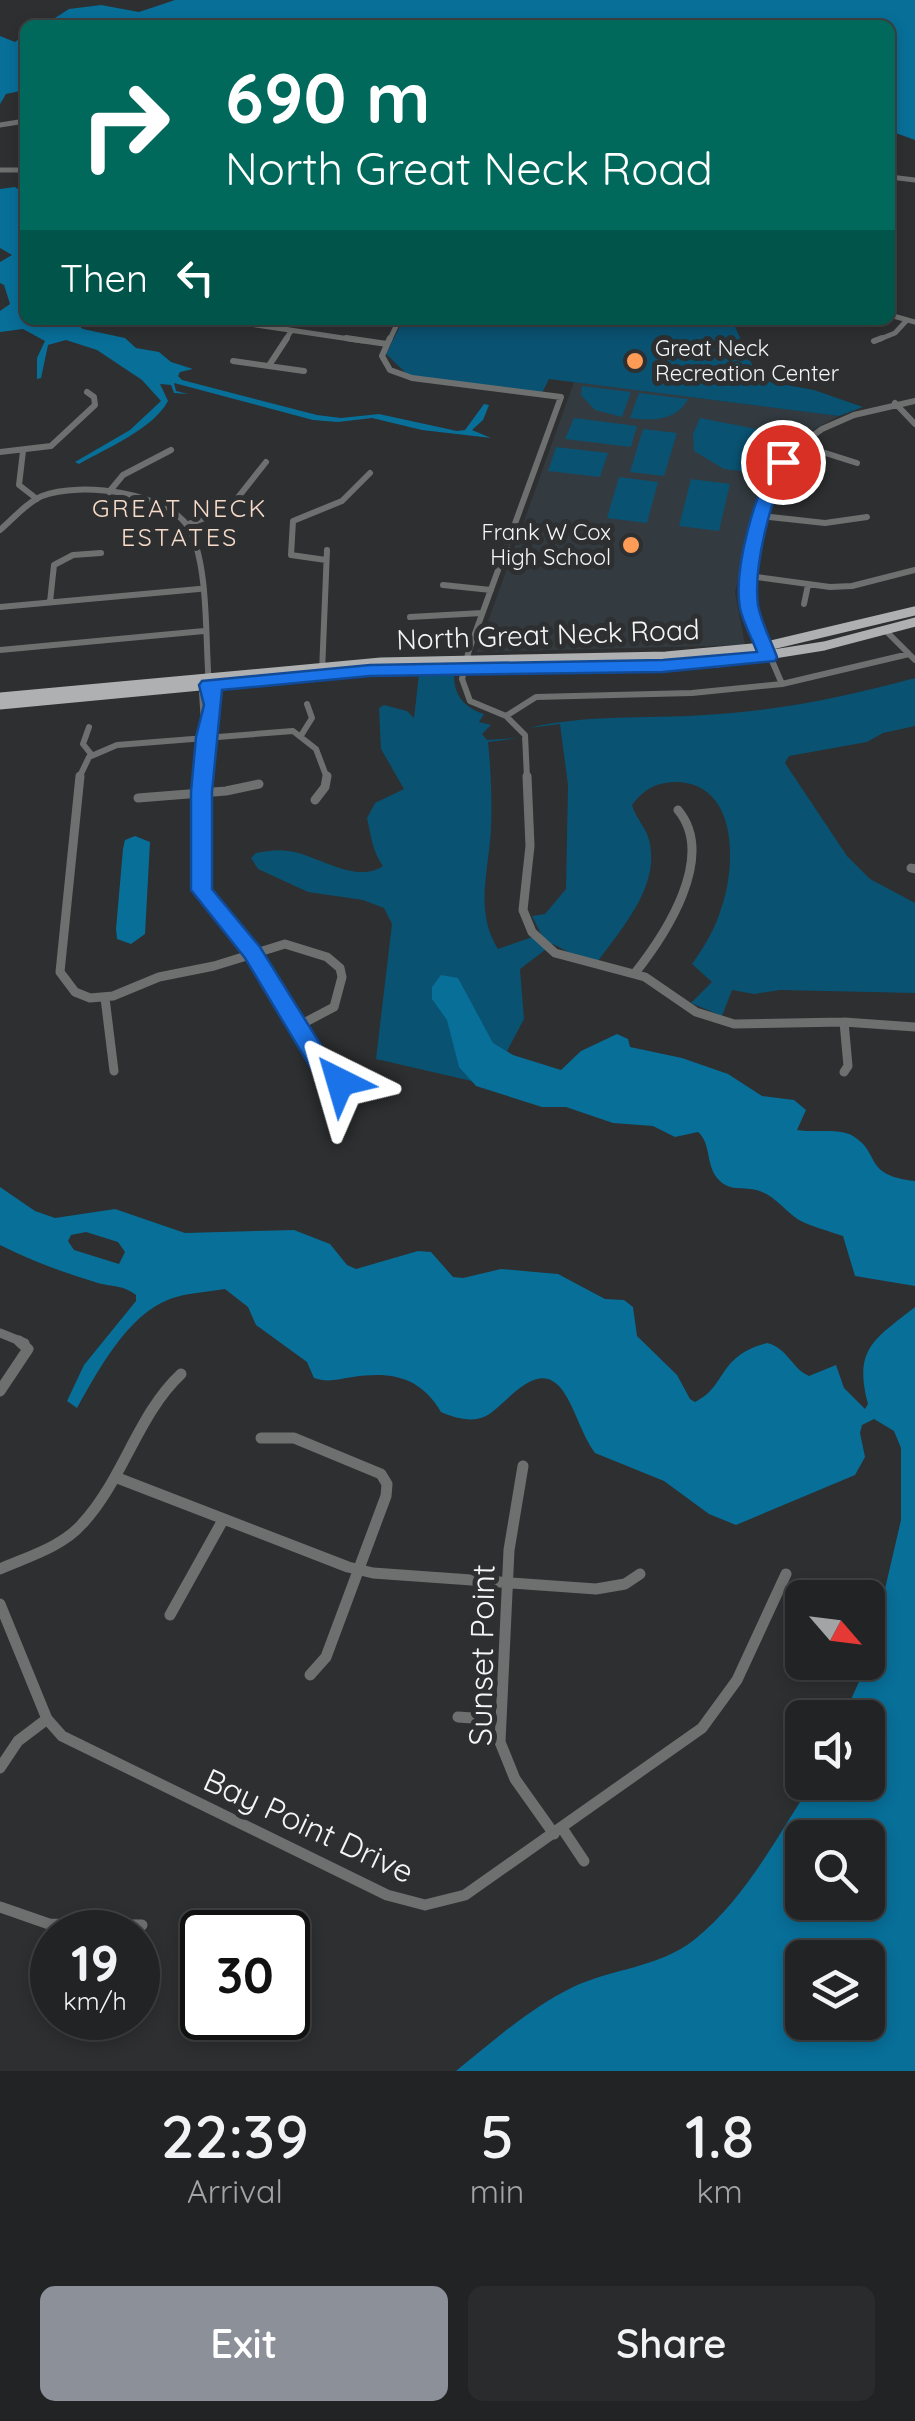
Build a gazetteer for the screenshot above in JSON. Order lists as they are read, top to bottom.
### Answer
{
  "streets": {
    "main road": ["North Great Neck Road"],
    "street": ["Sunset Point", "Bay Point Drive"]
  },
  "crossings": [
    ["Sunset Point", "Bay Point Drive"]
  ],
  "districts": ["GREAT NECK ESTATES"],
  "places": ["Great Neck Recreation Center", "Frank W Cox High School"],
  "north": "bottom right",
  "page": {
    "turn": ["690 m", "North Great Neck Road"],
    "then": "Then",
    "speed": "19 km/h",
    "limit": "30",
    "eta": [
      "22:39",
      "Arrival",
      "5",
      "min",
      "1.8",
      "km"
    ],
    "buttons": ["Exit", "Share"]
  }
}
